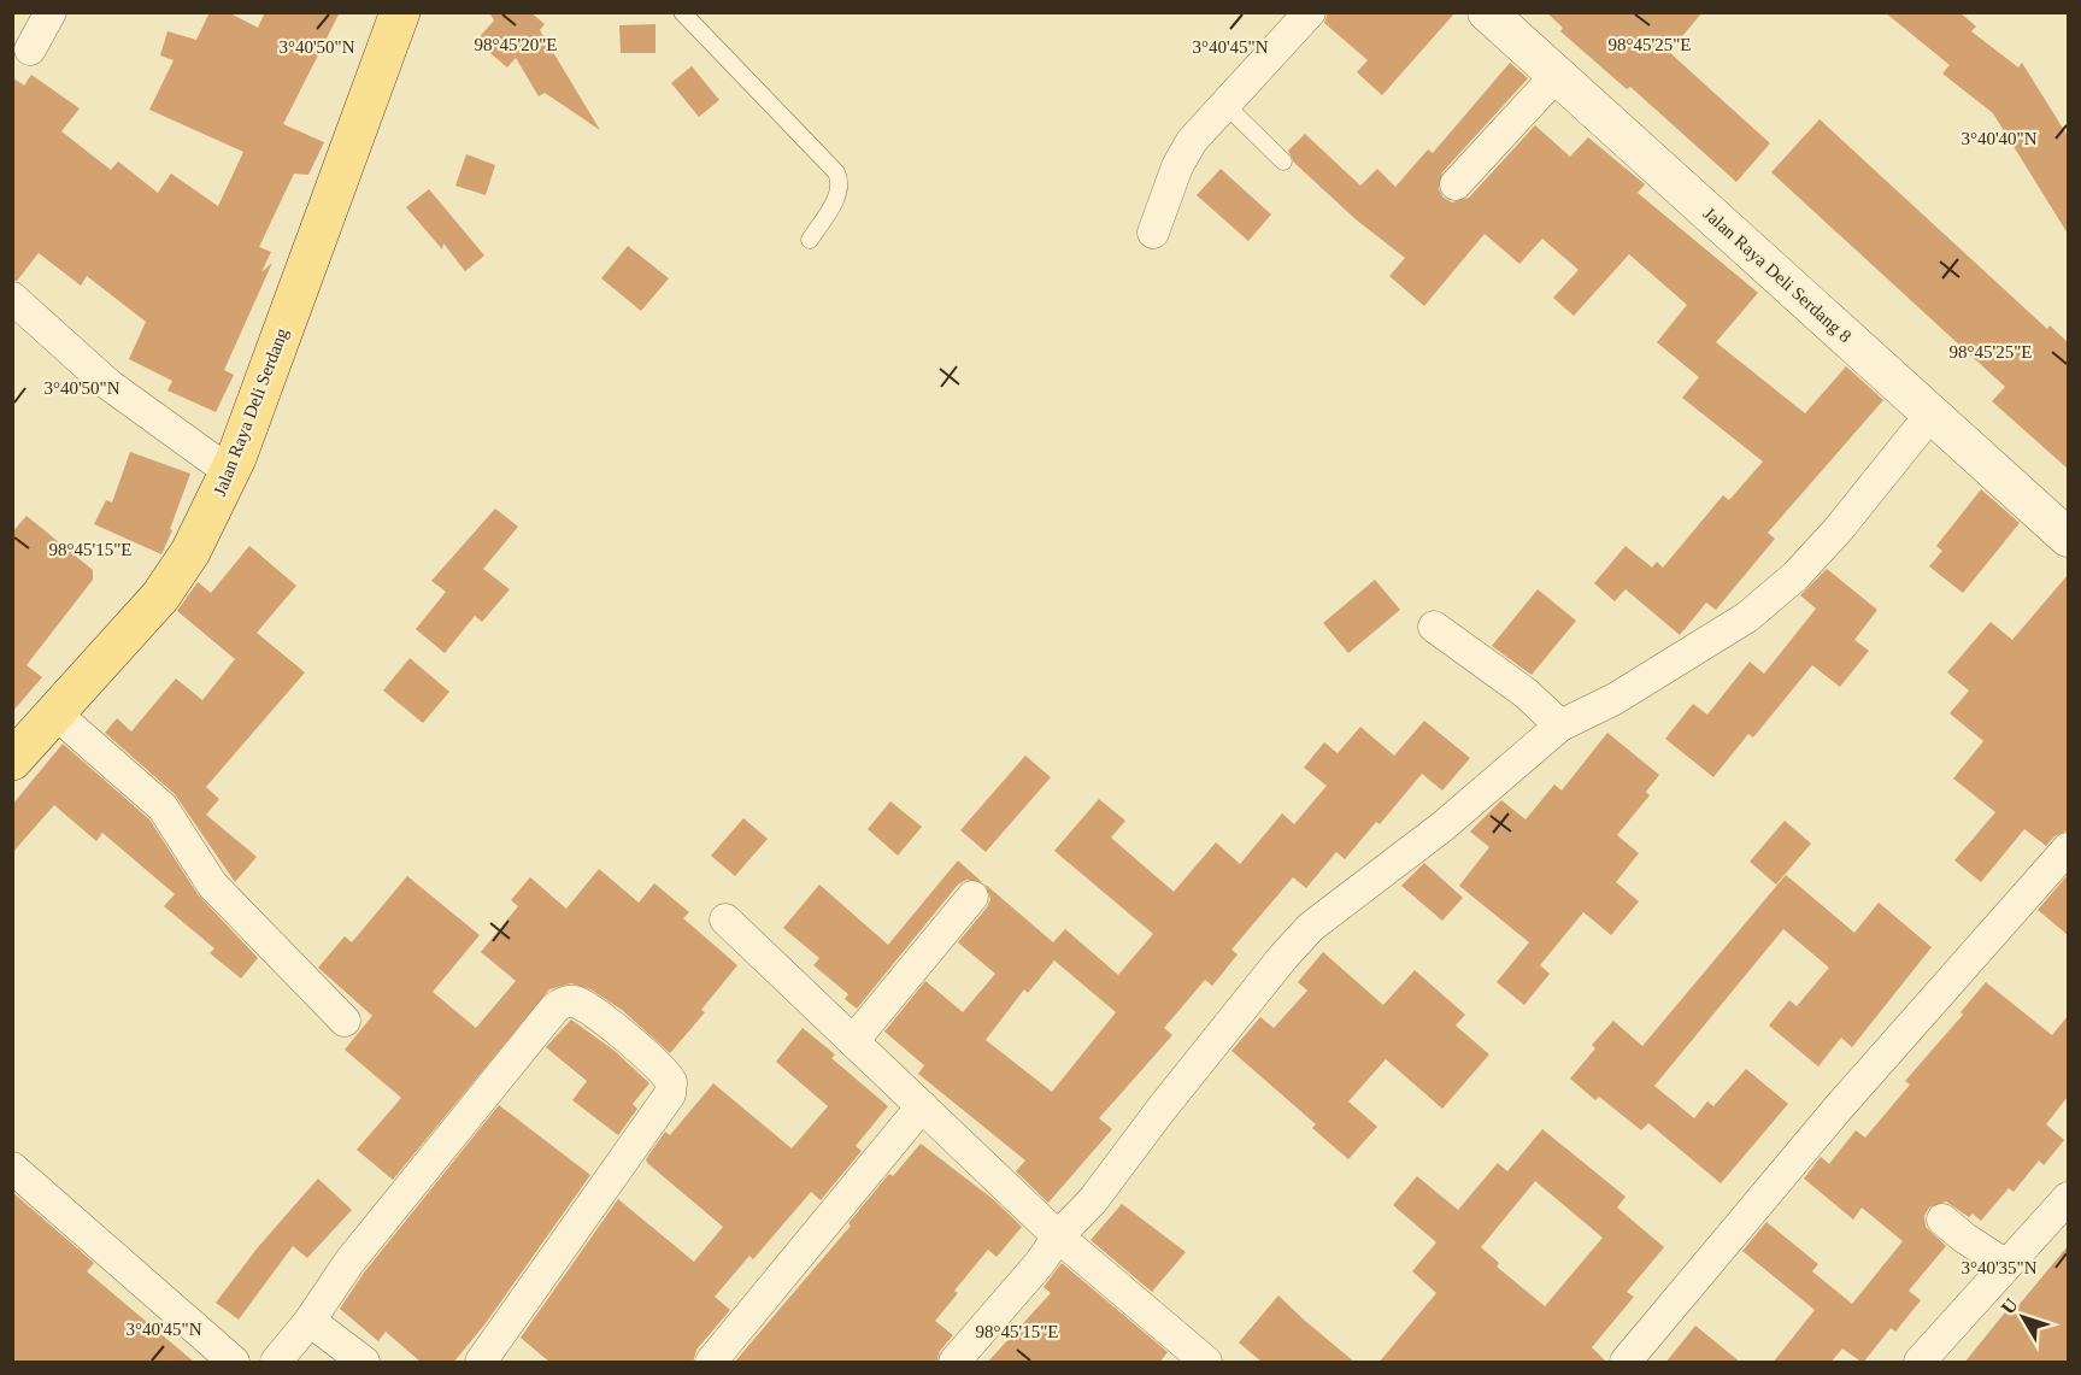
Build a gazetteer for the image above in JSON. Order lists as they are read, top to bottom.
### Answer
{
  "streets": {
    "main road": ["Jalan Raya Deli Serdang"],
    "street": ["Jalan Raya Deli Serdang 8"]
  },
  "north": "top left",
  "coordinates": [
    "98°45'20\"E",
    "98°45'25\"E",
    "3°40'50\"N",
    "3°40'45\"N",
    "3°40'40\"N",
    "98°45'15\"E",
    "3°40'35\"N"
  ]
}
